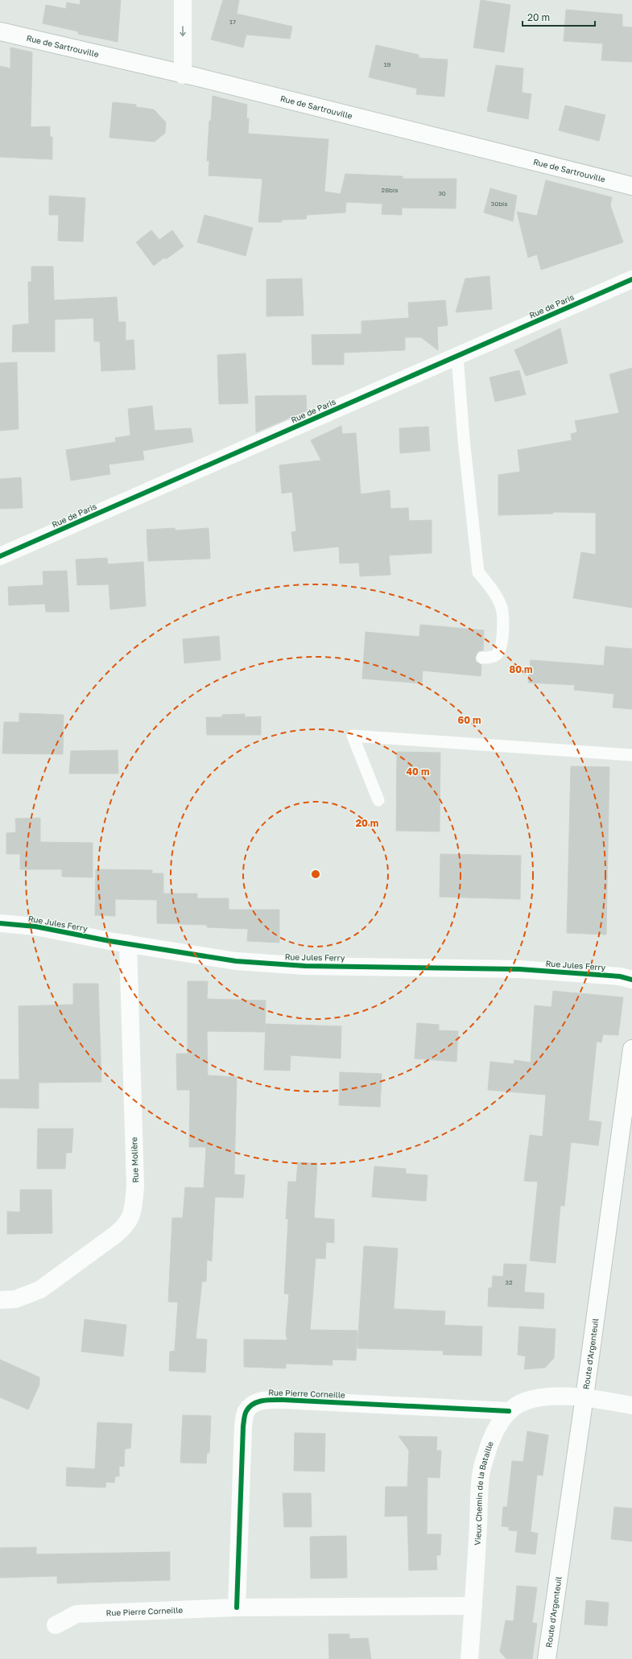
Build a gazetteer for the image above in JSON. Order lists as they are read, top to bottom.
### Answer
{
  "streets": {
    "street": [
      "Rue de Sartrouville",
      "Rue de Paris",
      "Rue Jules Ferry",
      "Rue Molière",
      "Route d'Argenteuil",
      "Rue Pierre Corneille",
      "Vieux Chemin de la Bataille"
    ]
  },
  "crossings": [
    ["Rue Jules Ferry", "Rue Molière"],
    ["Route d'Argenteuil", "Vieux Chemin de la Bataille"],
    ["Rue Pierre Corneille", "Vieux Chemin de la Bataille"]
  ],
  "house_numbers": [
    "17",
    "19",
    "28bis",
    "30",
    "30bis",
    "32"
  ],
  "scale_bar": "20 m",
  "rings": [
    "80 m",
    "60 m",
    "40 m",
    "20 m"
  ]
}
